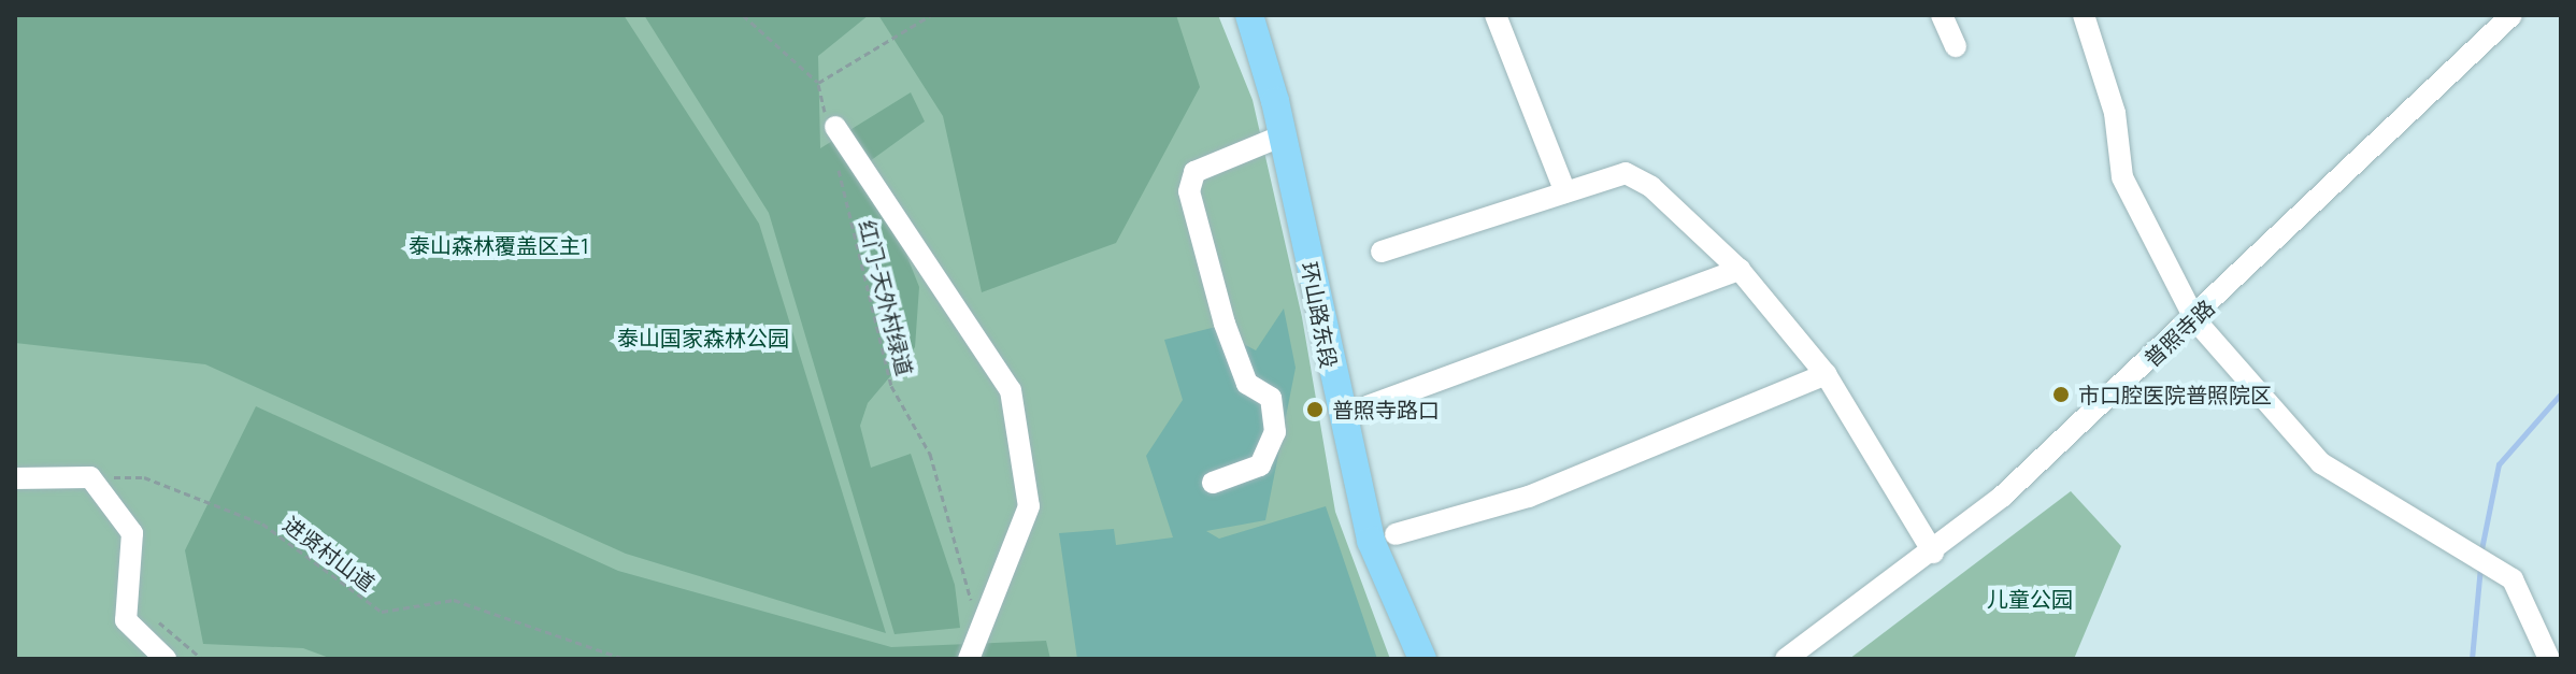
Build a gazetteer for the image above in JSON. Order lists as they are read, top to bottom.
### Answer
{
  "streets": {
    "main road": ["环山路东段"],
    "street": ["普照寺路"],
    "path": ["红门-天外村绿道", "进贤村山道"]
  },
  "parks": ["泰山森林覆盖区主1", "泰山国家森林公园", "儿童公园"],
  "places": ["市口腔医院普照院区", "普照寺路口"]
}
